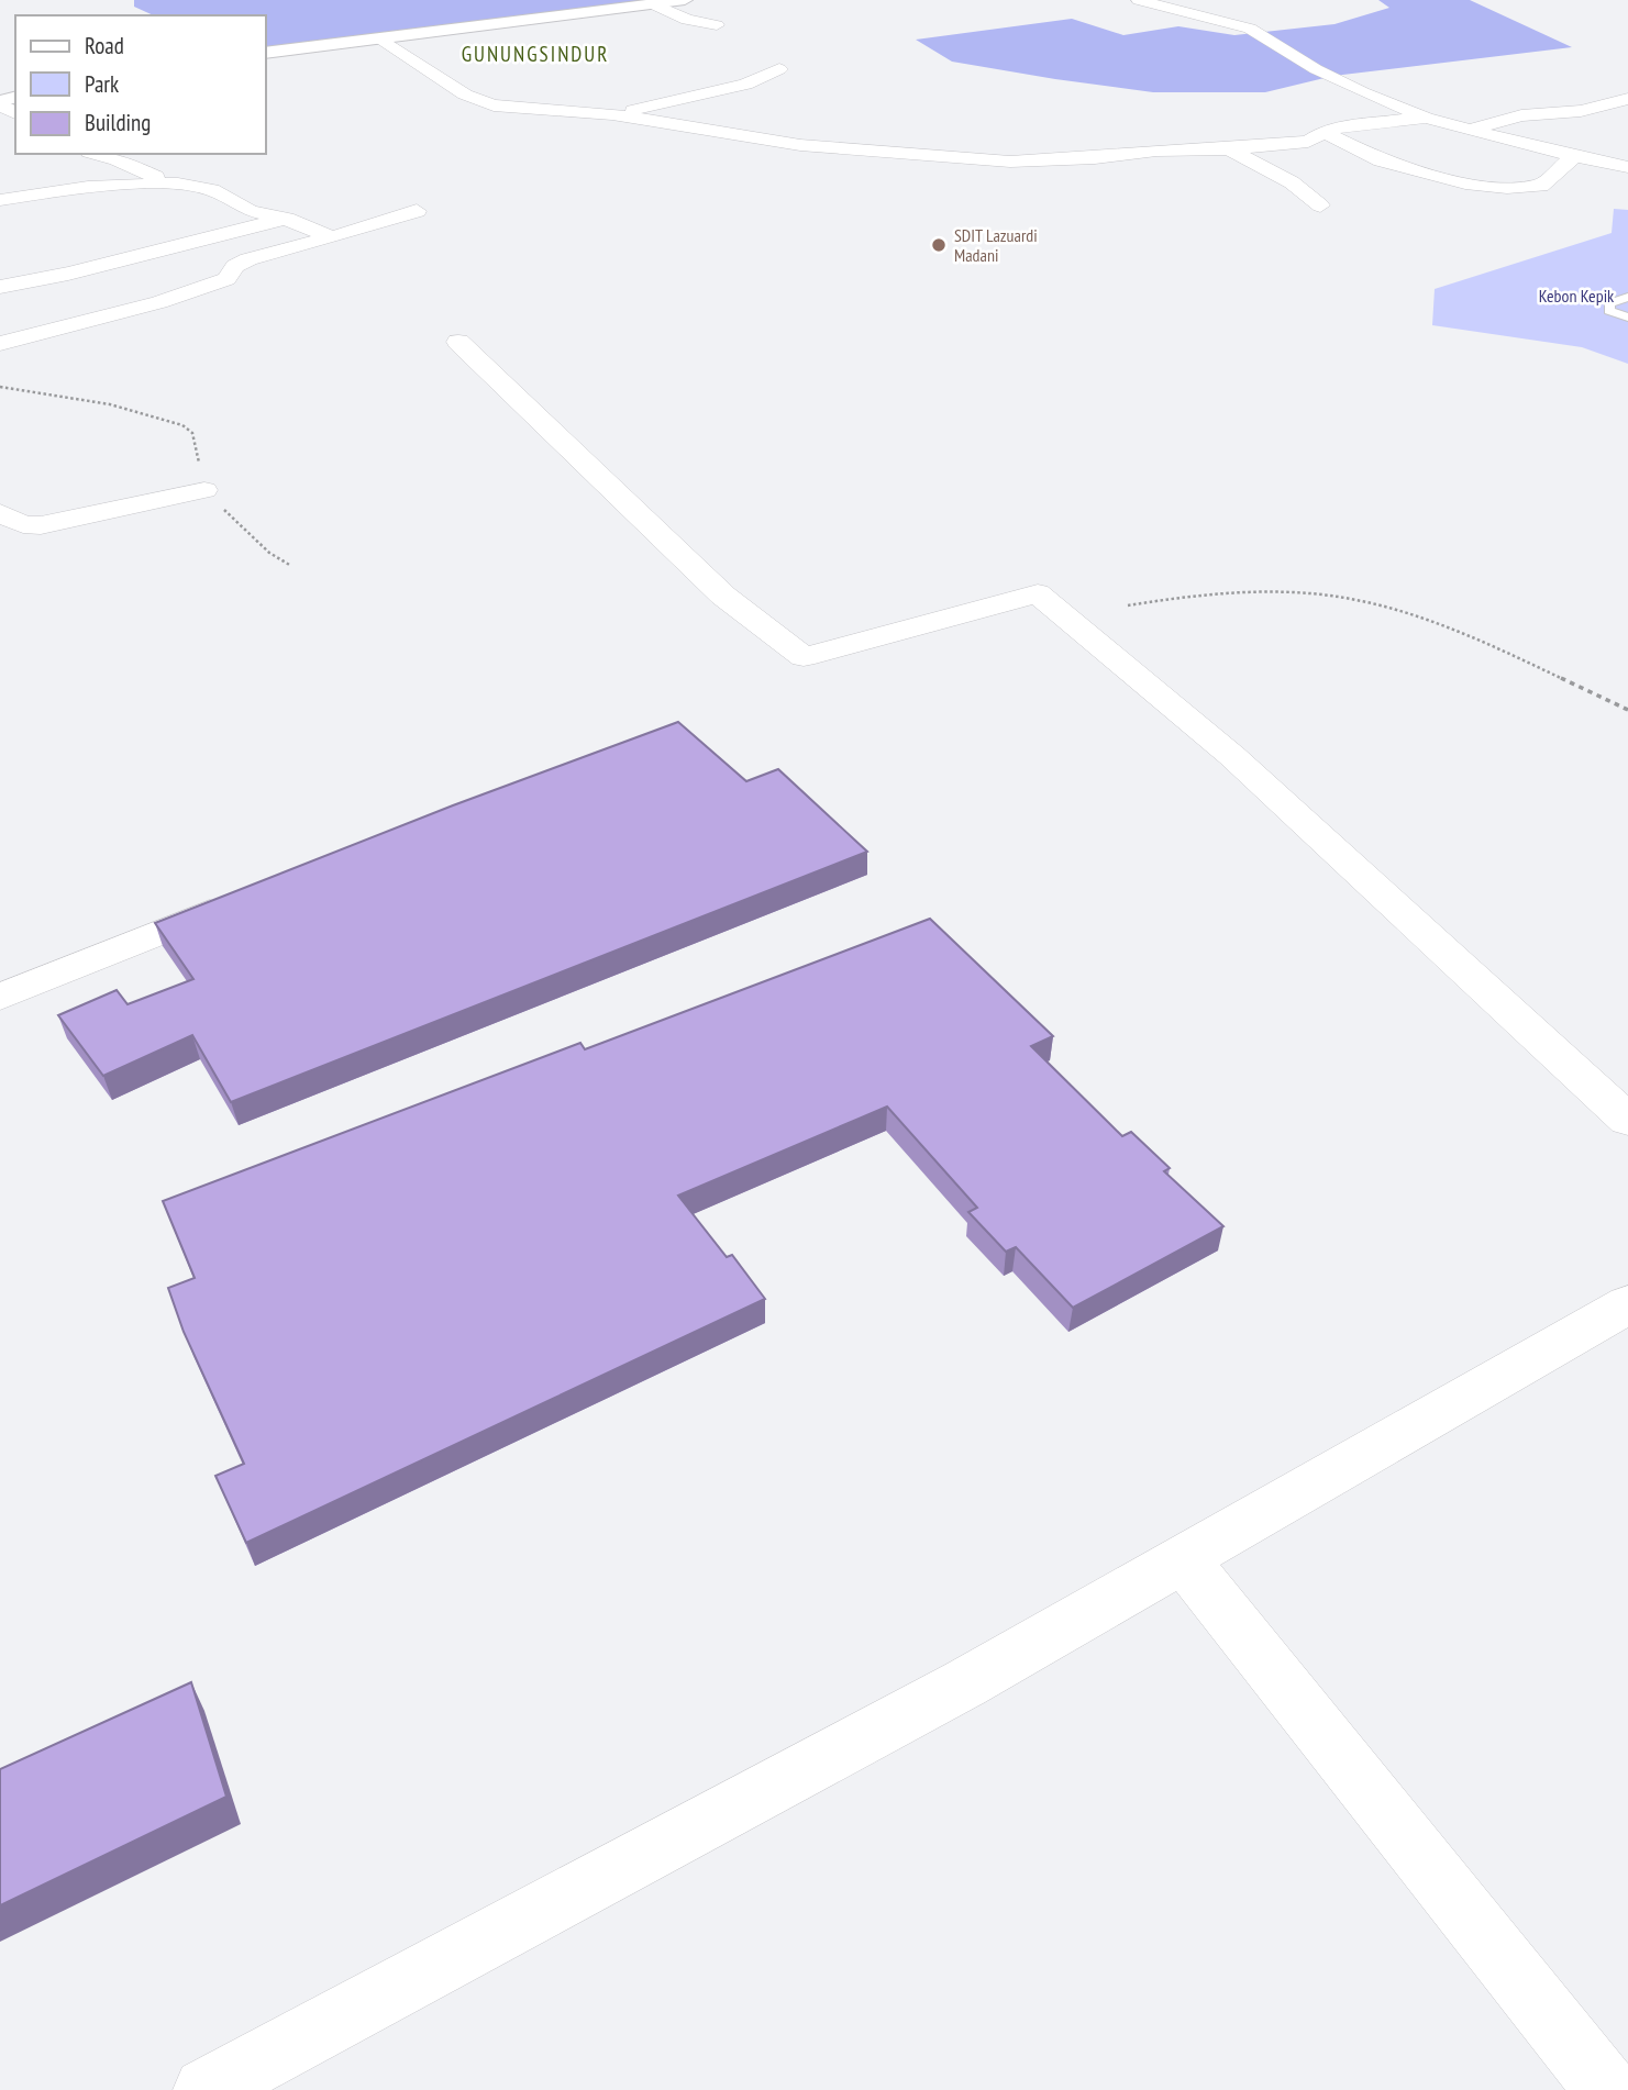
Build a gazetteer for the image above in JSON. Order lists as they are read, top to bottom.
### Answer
{
  "districts": ["GUNUNGSINDUR"],
  "parks": ["Kebon Kepik"],
  "places": ["SDIT Lazuardi Madani"],
  "legend": ["Road", "Park", "Building"]
}
